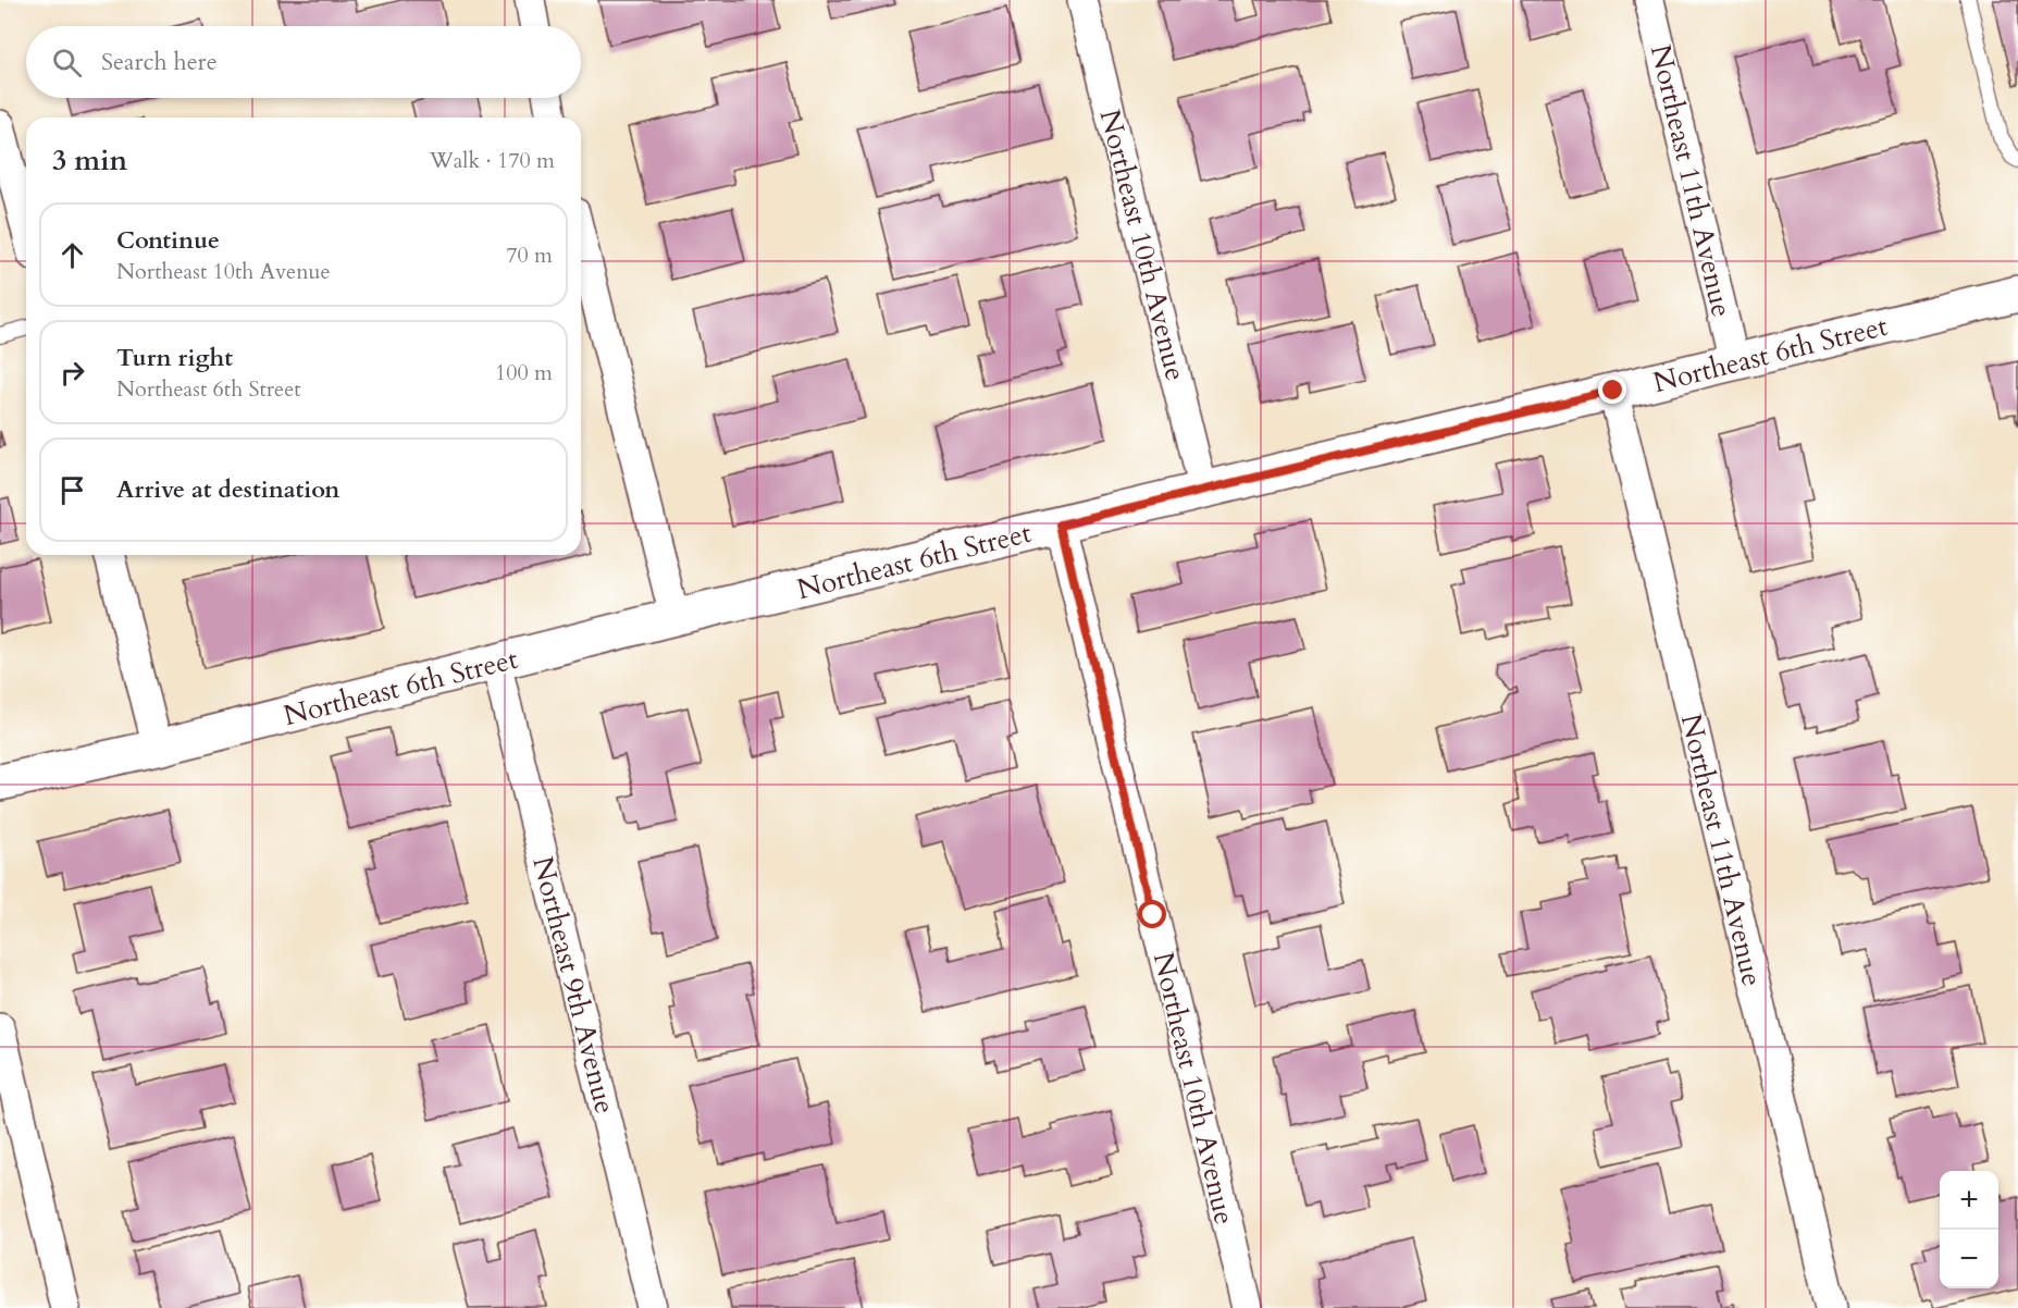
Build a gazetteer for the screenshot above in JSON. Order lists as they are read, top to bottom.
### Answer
{
  "streets": {
    "street": [
      "Northeast 11th Avenue",
      "Northeast 10th Avenue",
      "Northeast 6th Street",
      "Northeast 9th Avenue"
    ]
  },
  "crossings": [
    ["Northeast 11th Avenue", "Northeast 6th Street"],
    ["Northeast 10th Avenue", "Northeast 6th Street"],
    ["Northeast 6th Street", "Northeast 9th Avenue"]
  ],
  "page": {
    "search": "Search here",
    "heading": ["3 min", "Walk · 170 m"],
    "list": [
      ["Continue", "Northeast 10th Avenue", "70 m"],
      ["Turn right", "Northeast 6th Street", "100 m"],
      "Arrive at destination"
    ],
    "map_buttons": ["+", "−"]
  }
}
